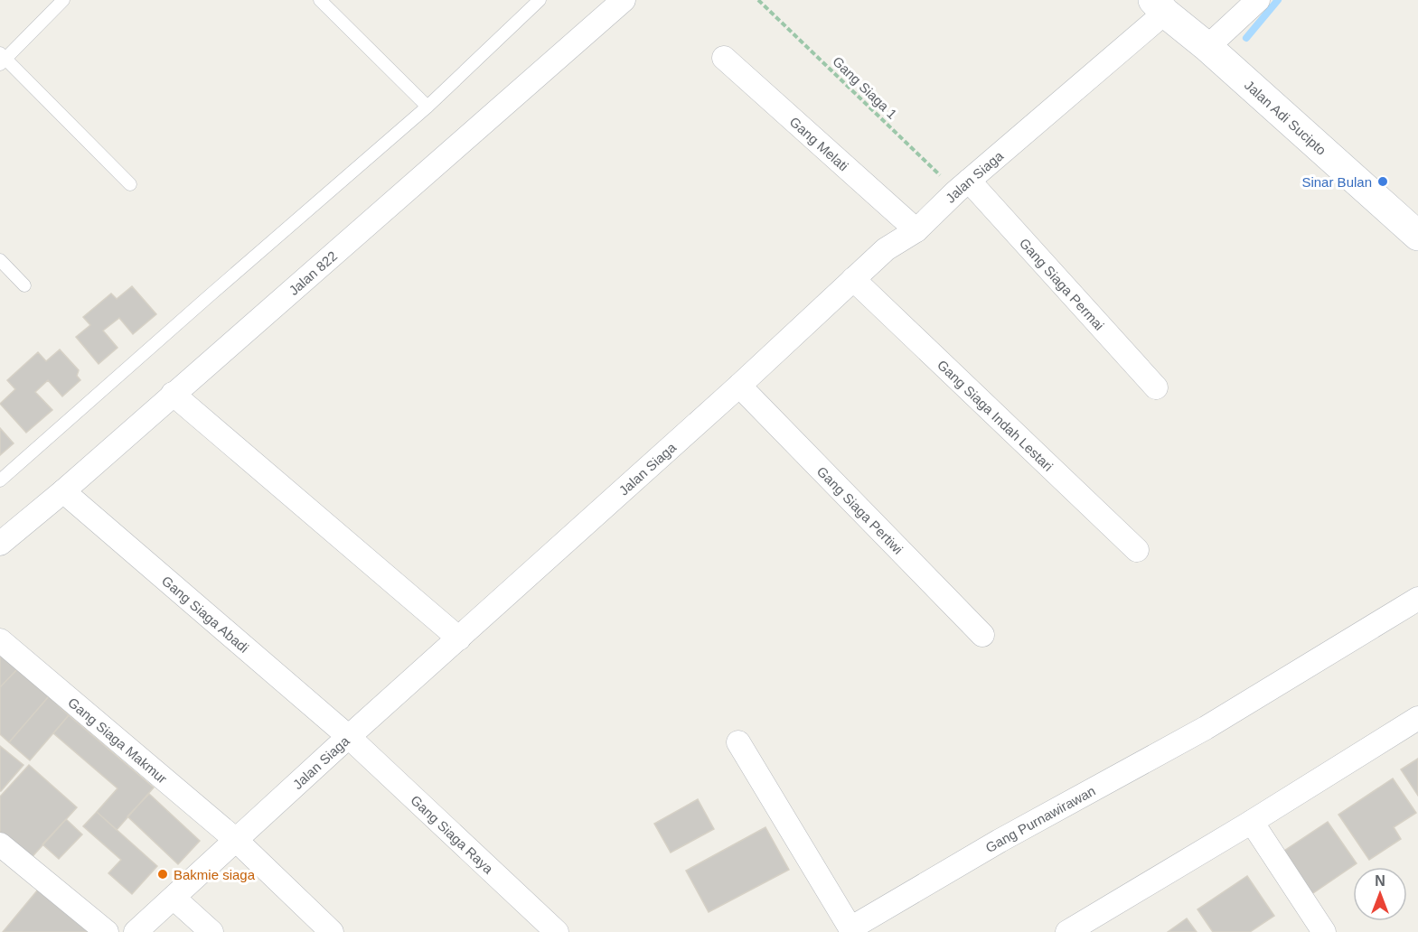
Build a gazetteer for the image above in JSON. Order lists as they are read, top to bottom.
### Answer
{
  "streets": {
    "main road": ["Jalan Adi Sucipto"],
    "street": [
      "Gang Melati",
      "Jalan Siaga",
      "Jalan 822",
      "Gang Siaga Permai",
      "Gang Siaga Indah Lestari",
      "Gang Siaga Pertiwi",
      "Gang Siaga Abadi",
      "Gang Siaga Makmur",
      "Gang Purnawirawan",
      "Gang Siaga Raya"
    ],
    "path": ["Gang Siaga 1"]
  },
  "crossings": [
    ["Gang Siaga 1", "Jalan Siaga"],
    ["Gang Siaga 1", "Gang Siaga Permai"],
    ["Jalan Adi Sucipto", "Jalan Siaga"],
    ["Gang Melati", "Jalan Siaga"],
    ["Jalan Siaga", "Gang Siaga Permai"],
    ["Jalan Siaga", "Gang Siaga Indah Lestari"],
    ["Jalan Siaga", "Gang Siaga Pertiwi"],
    ["Jalan Siaga", "Gang Siaga Abadi"],
    ["Jalan Siaga", "Gang Siaga Makmur"],
    ["Jalan Siaga", "Gang Siaga Raya"],
    ["Jalan 822", "Gang Siaga Abadi"],
    ["Gang Siaga Abadi", "Gang Siaga Raya"]
  ],
  "places": ["Sinar Bulan", "Bakmie siaga"],
  "north": "top"
}
